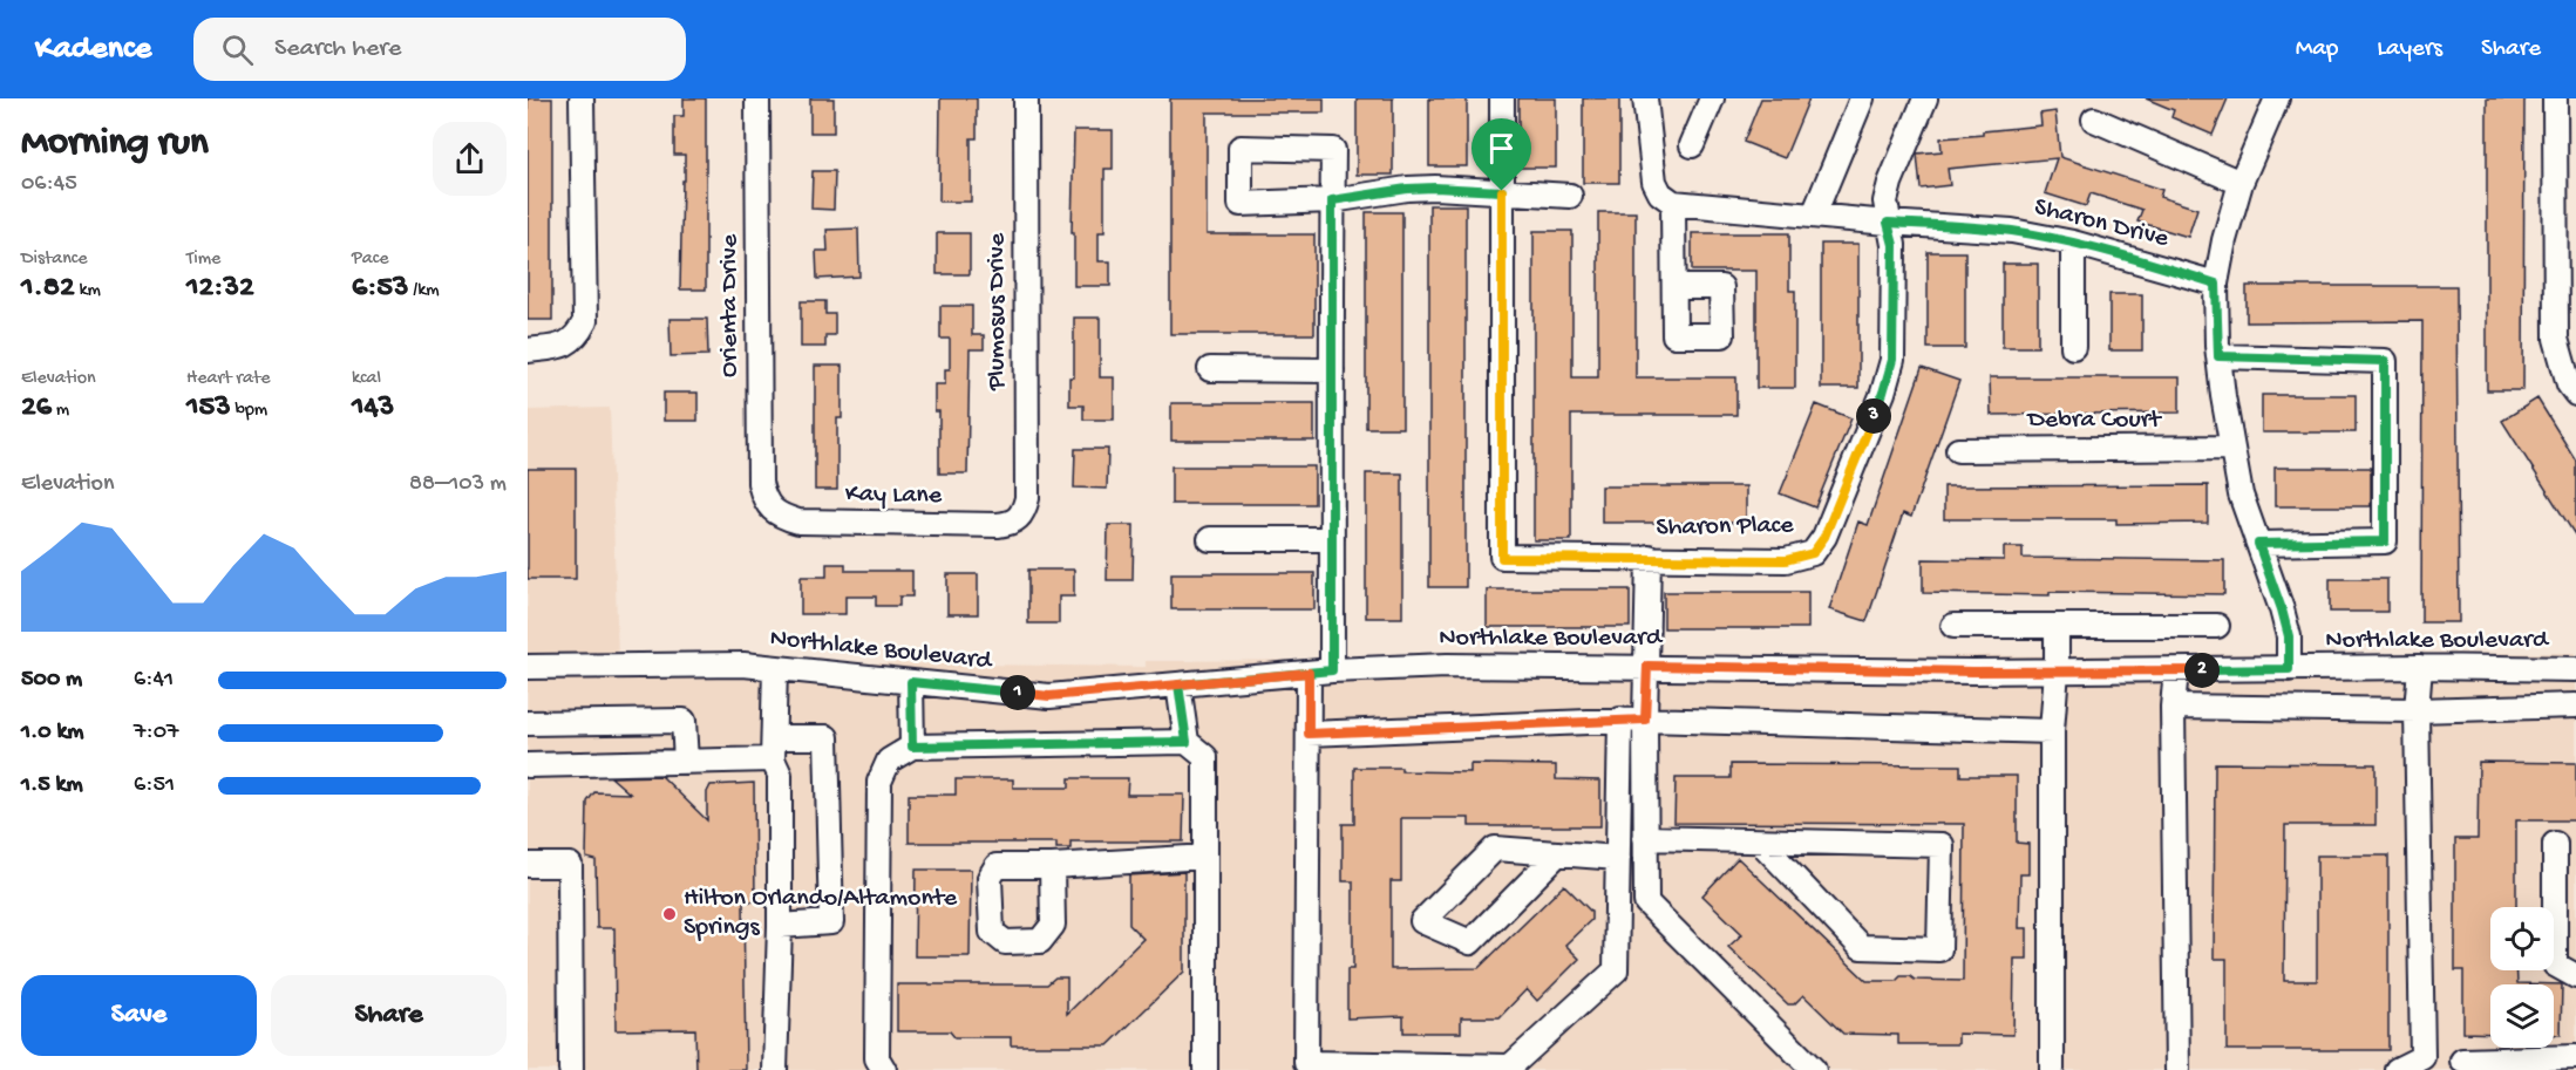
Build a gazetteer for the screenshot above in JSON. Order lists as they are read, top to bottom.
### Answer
{
  "streets": {
    "street": [
      "Sharon Drive",
      "Orienta Drive",
      "Plumosus Drive",
      "Debra Court",
      "Kay Lane",
      "Sharon Place",
      "Northlake Boulevard"
    ]
  },
  "crossings": [
    ["Sharon Drive", "Sharon Place"],
    ["Orienta Drive", "Kay Lane"],
    ["Plumosus Drive", "Kay Lane"]
  ],
  "places": ["Hilton Orlando/Altamonte Springs"],
  "page": {
    "header": "Kadence",
    "search": "Search here",
    "nav": ["Map", "Layers", "Share"],
    "heading": ["Morning run", "06:45"],
    "stats": [
      ["Distance", "1.82 km"],
      ["Time", "12:32"],
      ["Pace", "6:53 /km"],
      ["Elevation", "26 m"],
      ["Heart rate", "153 bpm"],
      ["kcal", "143"]
    ],
    "pins": ["3", "2", "1"],
    "chart": ["Elevation", "88–103 m"],
    "list": [
      {
        "name": "500 m",
        "note": "6:41"
      },
      {
        "name": "1.0 km",
        "note": "7:07"
      },
      {
        "name": "1.5 km",
        "note": "6:51"
      }
    ],
    "buttons": ["Save", "Share"]
  }
}
